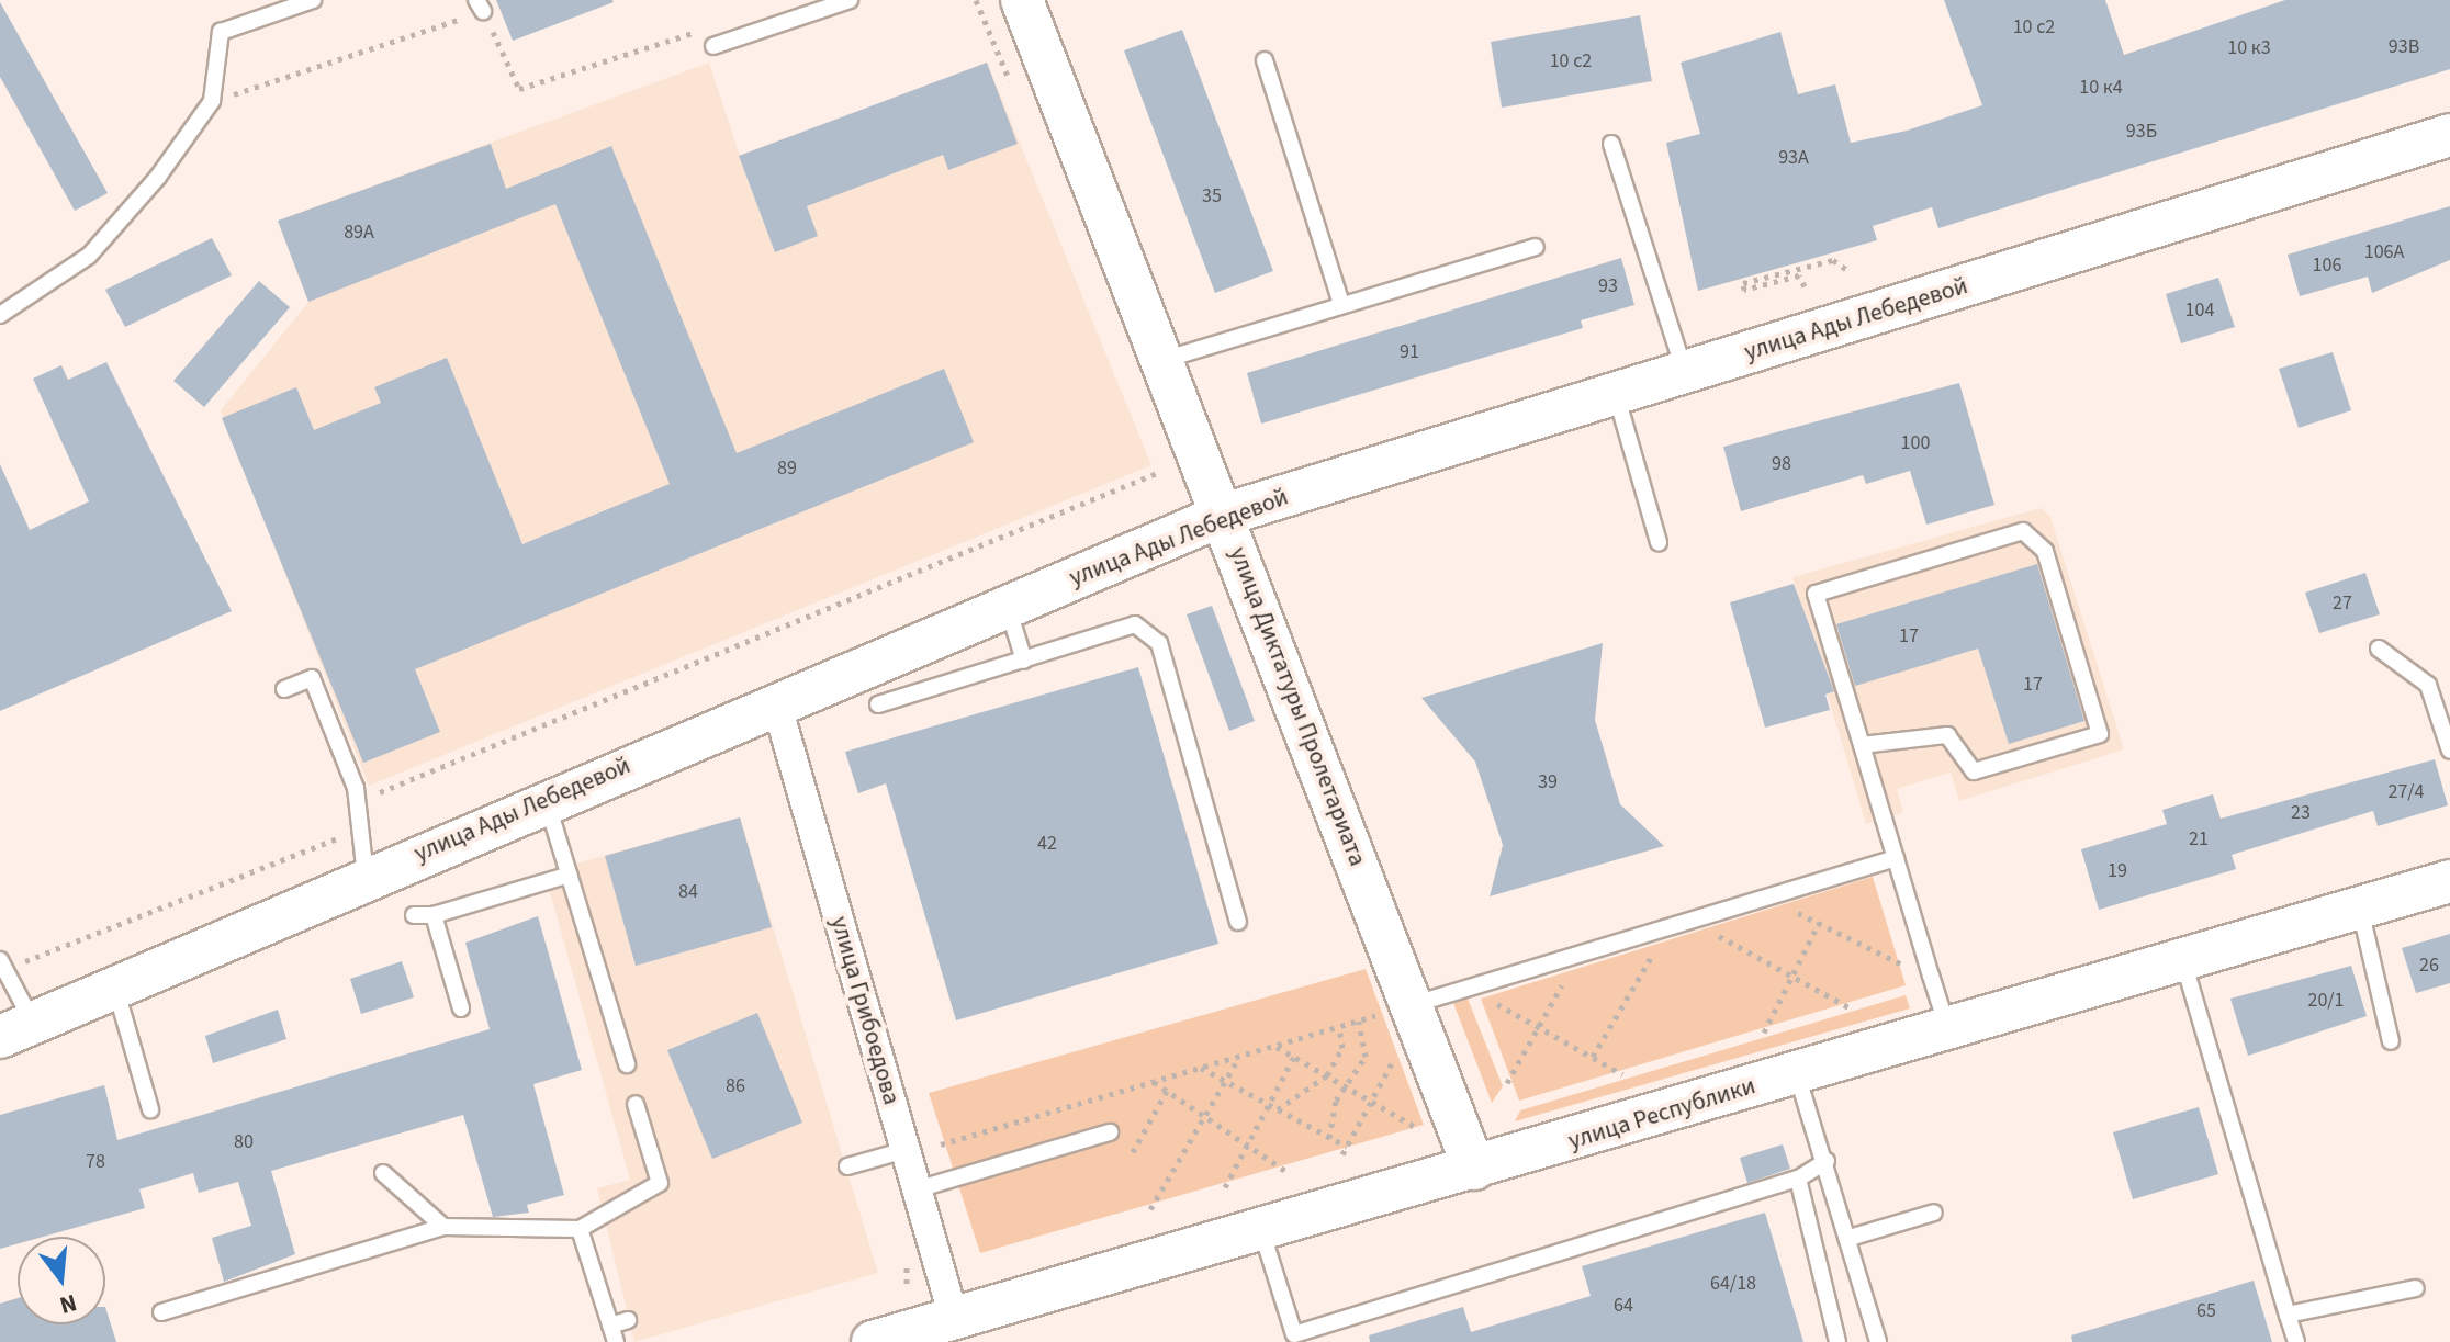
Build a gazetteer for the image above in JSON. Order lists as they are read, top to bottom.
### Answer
{
  "streets": {
    "street": [
      "улица Ады Лебедевой",
      "улица Диктатуры Пролетариата",
      "улица Грибоедова",
      "улица Республики"
    ]
  },
  "crossings": [
    ["улица Ады Лебедевой", "улица Диктатуры Пролетариата"],
    ["улица Ады Лебедевой", "улица Грибоедова"],
    ["улица Диктатуры Пролетариата", "улица Республики"],
    ["улица Грибоедова", "улица Республики"]
  ],
  "house_numbers": [
    "10 с2",
    "93В",
    "10 к3",
    "10 с2",
    "10 к4",
    "93Б",
    "93А",
    "35",
    "89А",
    "106А",
    "106",
    "93",
    "104",
    "91",
    "100",
    "98",
    "89",
    "27",
    "17",
    "17",
    "39",
    "27/4",
    "23",
    "21",
    "42",
    "19",
    "84",
    "26",
    "20/1",
    "86",
    "80",
    "78",
    "64/18",
    "64",
    "65"
  ],
  "north": "bottom"
}
